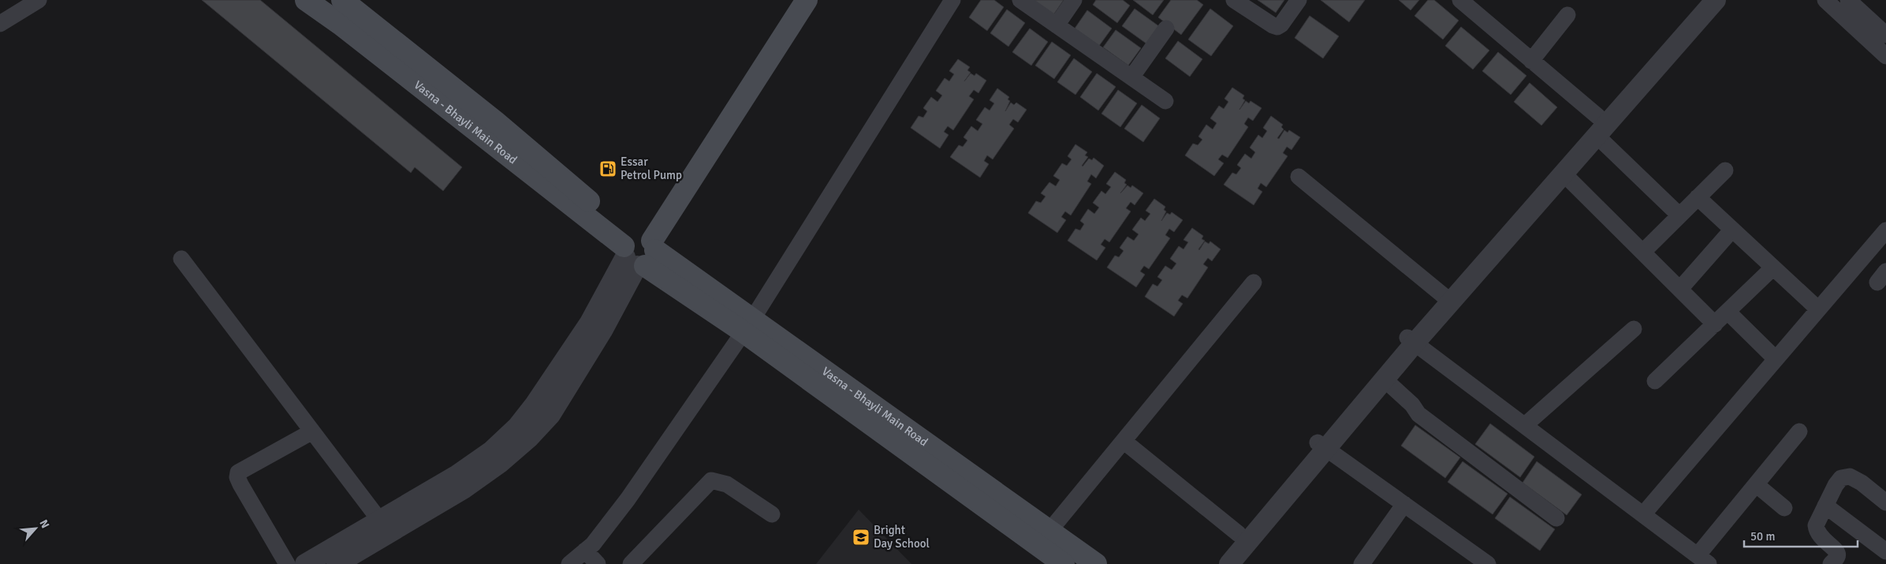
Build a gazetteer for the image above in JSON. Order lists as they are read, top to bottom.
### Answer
{
  "streets": {
    "main road": ["Vasna - Bhayli Main Road"]
  },
  "places": {
    "fuel station": ["Essar Petrol Pump"],
    "school or university": ["Bright Day School"]
  },
  "scale_bar": "50 m",
  "north": "top right"
}
